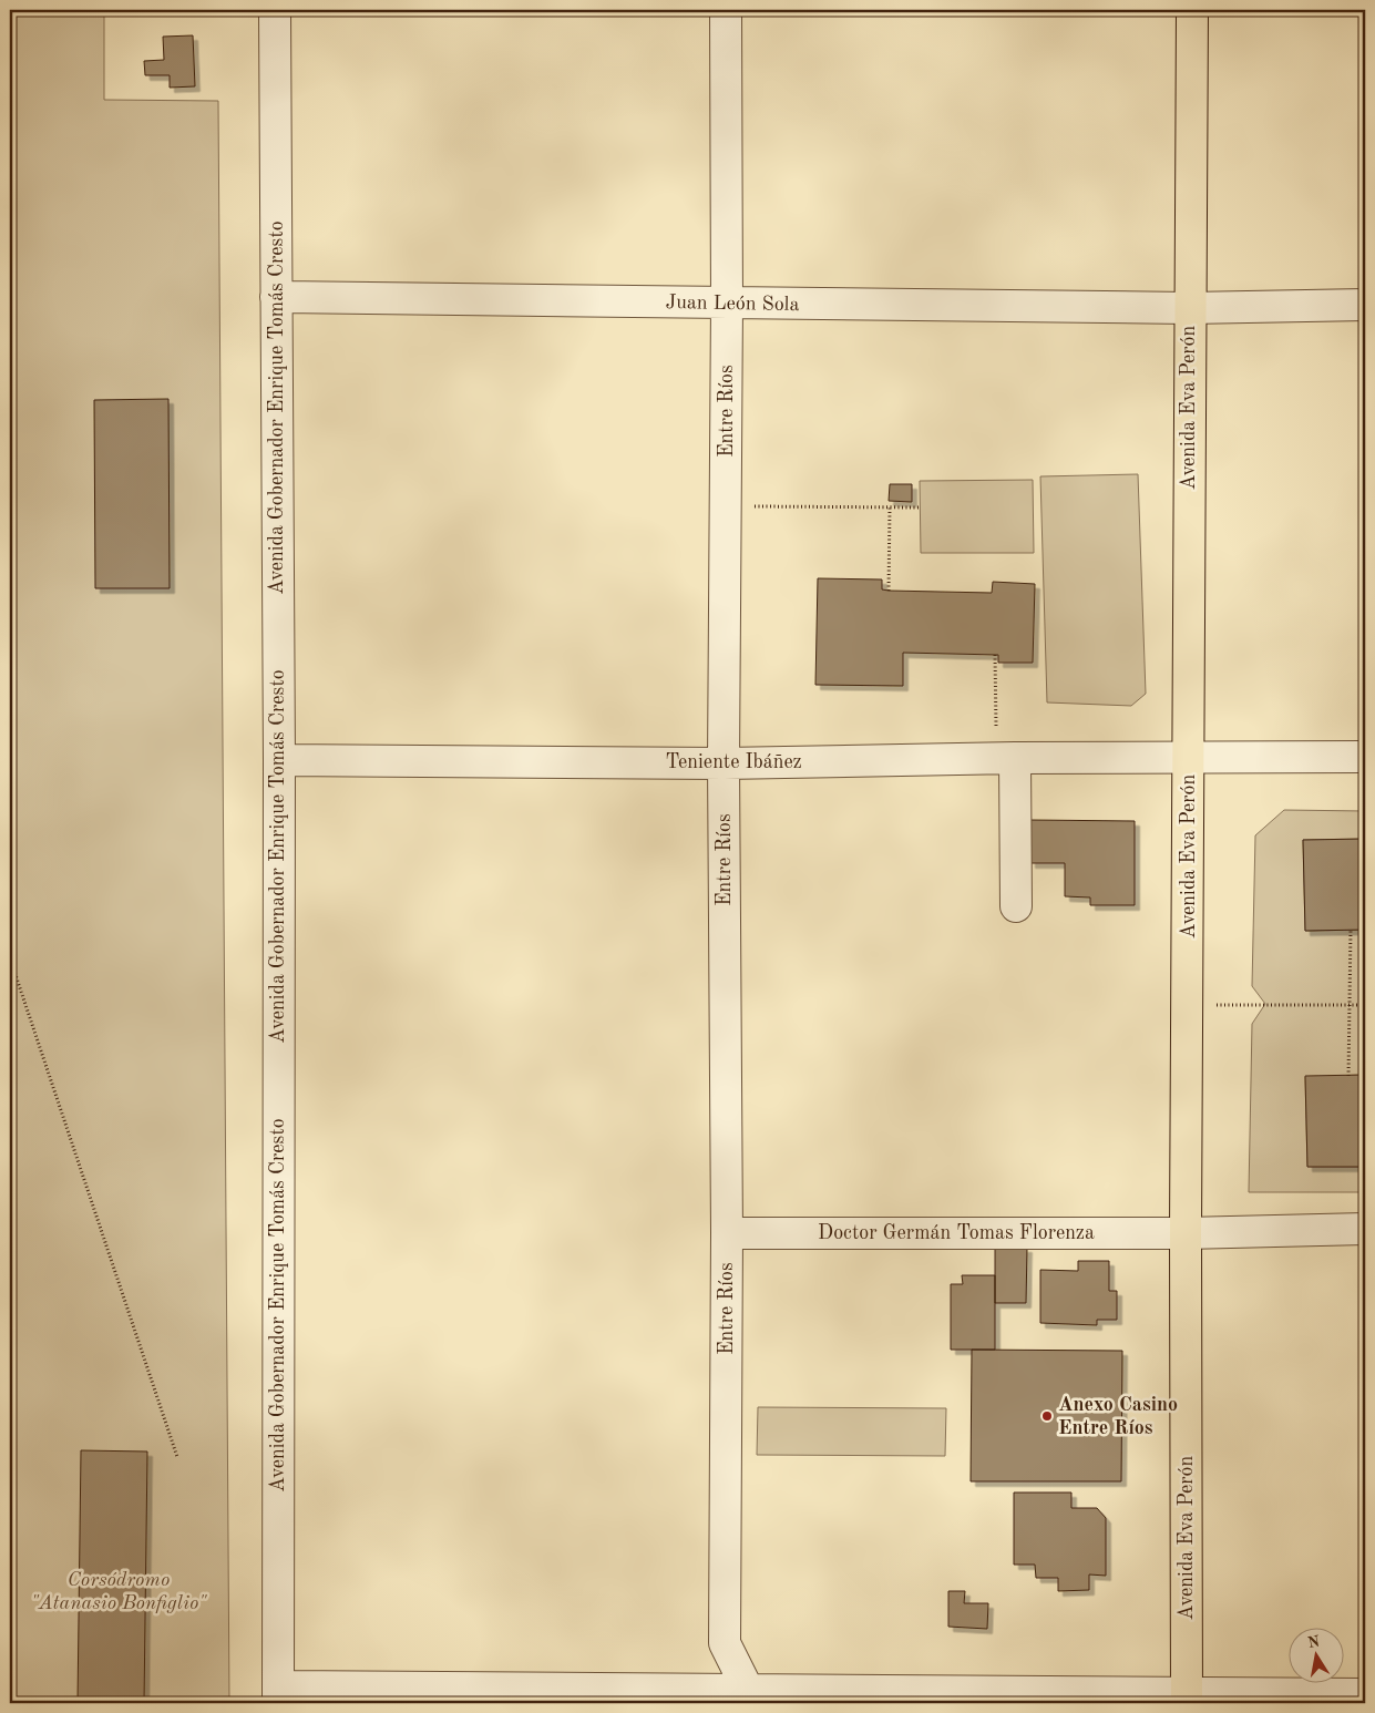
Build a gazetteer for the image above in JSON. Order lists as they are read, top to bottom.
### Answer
{
  "streets": {
    "main road": ["Avenida Eva Perón"],
    "street": [
      "Juan León Sola",
      "Avenida Gobernador Enrique Tomás Cresto",
      "Entre Ríos",
      "Teniente Ibáñez",
      "Doctor Germán Tomas Florenza"
    ]
  },
  "crossings": [
    ["Juan León Sola", "Avenida Gobernador Enrique Tomás Cresto"],
    ["Juan León Sola", "Avenida Eva Perón"],
    ["Juan León Sola", "Entre Ríos"],
    ["Avenida Gobernador Enrique Tomás Cresto", "Teniente Ibáñez"],
    ["Avenida Eva Perón", "Teniente Ibáñez"],
    ["Avenida Eva Perón", "Doctor Germán Tomas Florenza"],
    ["Entre Ríos", "Teniente Ibáñez"],
    ["Entre Ríos", "Doctor Germán Tomas Florenza"]
  ],
  "parks": ["Corsódromo \"Atanasio Bonfiglio\""],
  "places": ["Anexo Casino Entre Ríos"],
  "north": "top"
}
